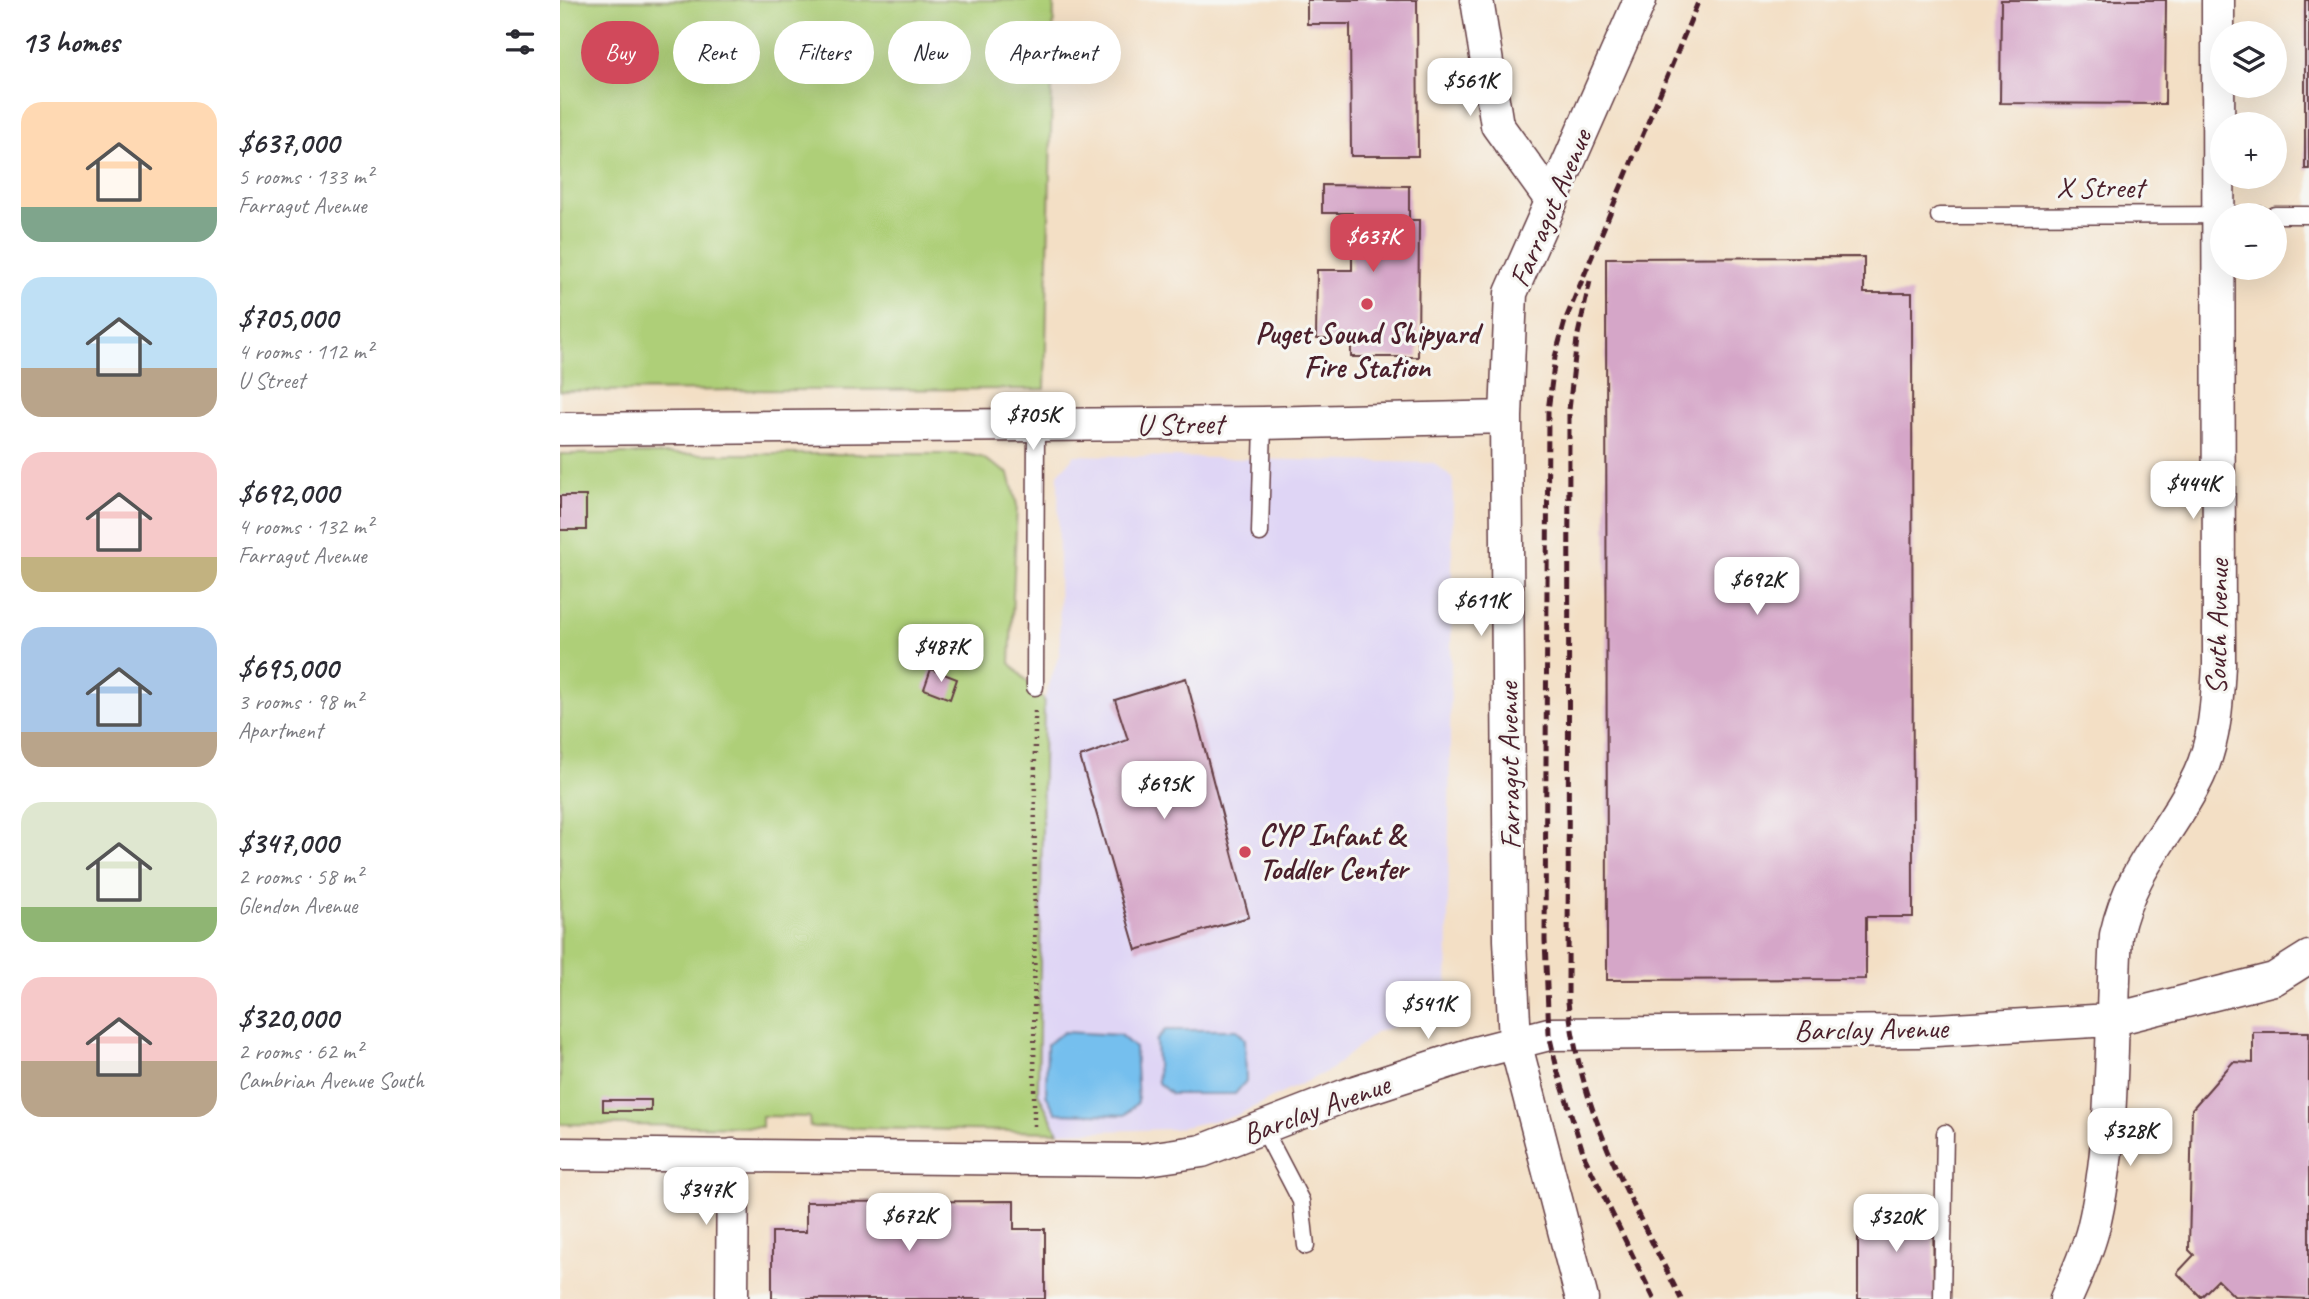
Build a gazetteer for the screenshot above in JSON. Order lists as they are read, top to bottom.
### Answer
{
  "streets": {
    "street": [
      "Farragut Avenue",
      "U Street",
      "South Avenue",
      "Barclay Avenue"
    ],
    "lane": ["X Street"]
  },
  "crossings": [
    ["Farragut Avenue", "U Street"],
    ["Farragut Avenue", "Barclay Avenue"],
    ["South Avenue", "Barclay Avenue"]
  ],
  "places": ["Puget Sound Shipyard Fire Station", "CYP Infant & Toddler Center"],
  "page": {
    "heading": "13 homes",
    "map_buttons": ["+", "−"],
    "chip": [
      "Buy",
      "Rent",
      "Filters",
      "New",
      "Apartment"
    ],
    "price": [
      "$561K",
      "$637K",
      "$705K",
      "$444K",
      "$692K",
      "$611K",
      "$487K",
      "$695K",
      "$541K",
      "$328K",
      "$347K",
      "$672K",
      "$320K"
    ],
    "list": [
      {
        "name": "$637,000",
        "note": "5 rooms · 133 m² · Farragut Avenue"
      },
      {
        "name": "$705,000",
        "note": "4 rooms · 112 m² · U Street"
      },
      {
        "name": "$692,000",
        "note": "4 rooms · 132 m² · Farragut Avenue"
      },
      {
        "name": "$695,000",
        "note": "3 rooms · 98 m² · Apartment"
      },
      {
        "name": "$347,000",
        "note": "2 rooms · 58 m² · Glendon Avenue"
      },
      {
        "name": "$320,000",
        "note": "2 rooms · 62 m² · Cambrian Avenue South"
      }
    ]
  }
}
